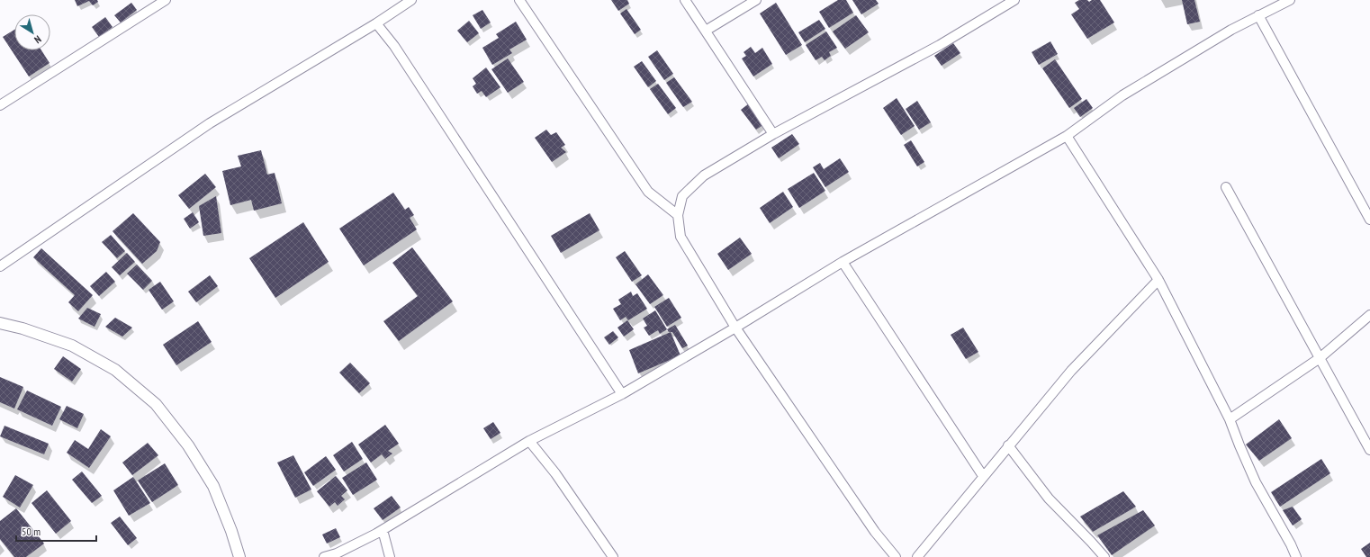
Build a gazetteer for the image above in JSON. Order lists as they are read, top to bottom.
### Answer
{
  "scale_bar": "50 m",
  "north": "bottom right"
}
